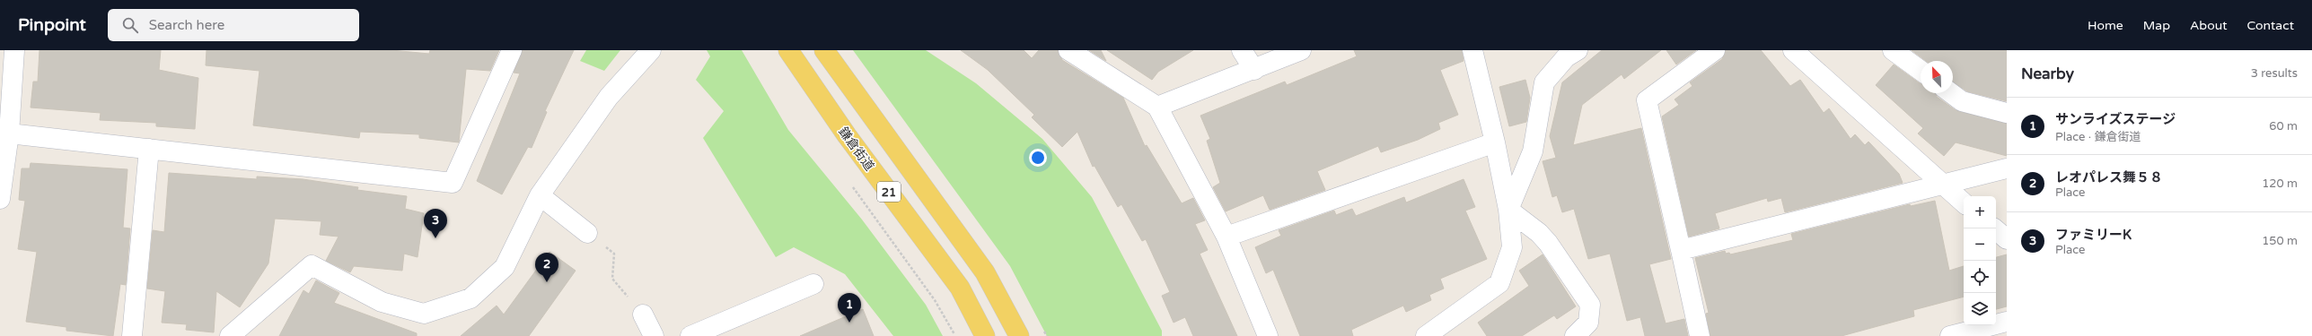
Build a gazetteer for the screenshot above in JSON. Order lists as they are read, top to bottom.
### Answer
{
  "streets": {
    "main road": ["鎌倉街道", "21"]
  },
  "north": "top left",
  "page": {
    "header": "Pinpoint",
    "search": "Search here",
    "nav": [
      "Home",
      "Map",
      "About",
      "Contact"
    ],
    "heading": ["Nearby", "3 results"],
    "list": [
      {
        "mark": "1",
        "name": "サンライズステージ",
        "note": "Place · 鎌倉街道",
        "value": "60 m"
      },
      {
        "mark": "2",
        "name": "レオパレス舞５８",
        "note": "Place",
        "value": "120 m"
      },
      {
        "mark": "3",
        "name": "ファミリーK",
        "note": "Place",
        "value": "150 m"
      }
    ],
    "map_buttons": ["+", "−"],
    "pins": ["3", "2", "1"]
  }
}
